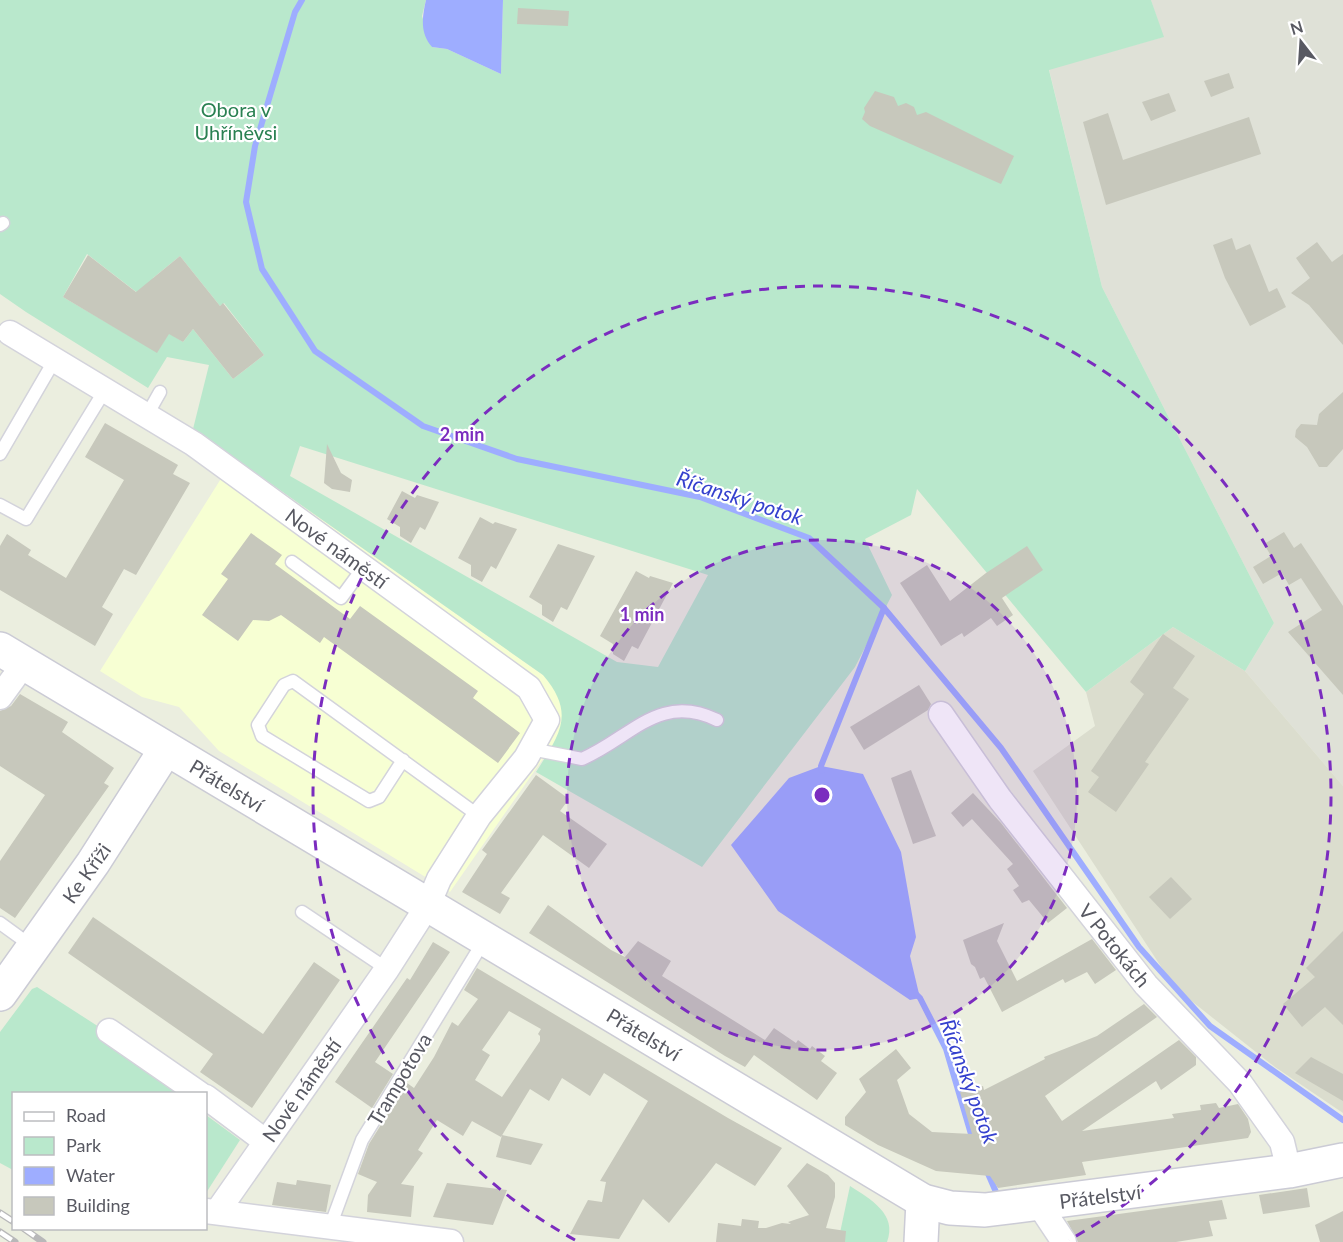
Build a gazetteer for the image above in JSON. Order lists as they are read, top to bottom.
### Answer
{
  "streets": {
    "main road": ["Přátelství", "Ke Kříži"],
    "street": ["Nové náměstí", "V Potokách"],
    "lane": ["Trampotova"]
  },
  "crossings": [
    ["Nové náměstí", "Přátelství"],
    ["Přátelství", "Ke Kříži"],
    ["Přátelství", "V Potokách"],
    ["Přátelství", "Trampotova"]
  ],
  "water": ["Říčanský potok"],
  "parks": ["Obora v Uhříněvsi"],
  "legend": [
    "Road",
    "Park",
    "Water",
    "Building"
  ],
  "north": "top",
  "rings": ["2 min", "1 min"]
}
